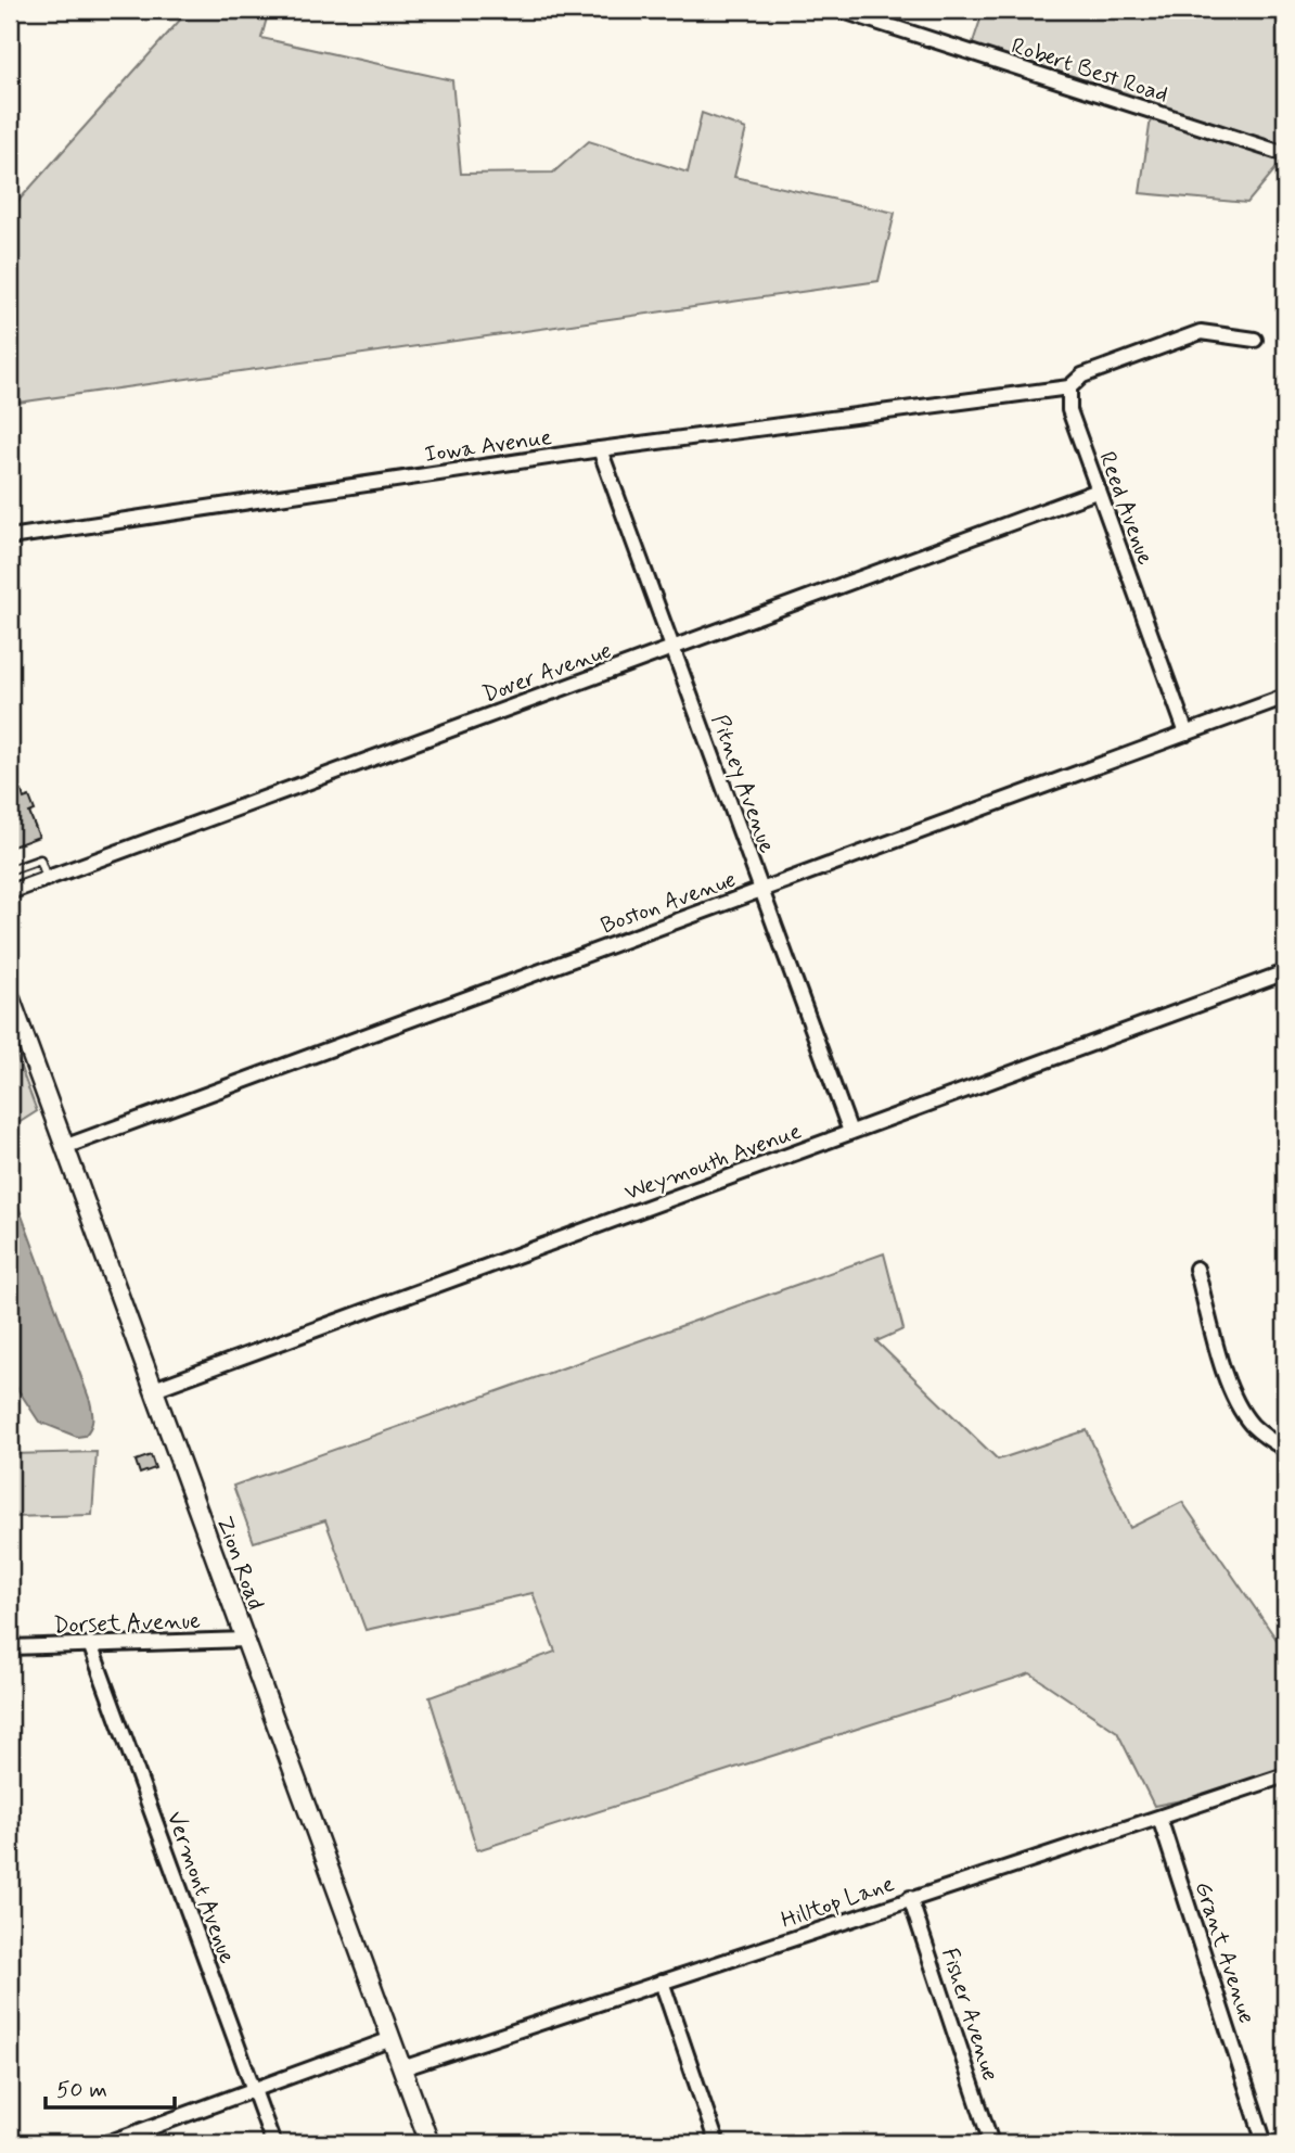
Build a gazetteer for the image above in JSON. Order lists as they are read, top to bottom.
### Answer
{
  "streets": {
    "street": [
      "Robert Best Road",
      "Iowa Avenue",
      "Reed Avenue",
      "Dover Avenue",
      "Pitney Avenue",
      "Boston Avenue",
      "Weymouth Avenue",
      "Zion Road",
      "Dorset Avenue",
      "Vermont Avenue",
      "Hilltop Lane",
      "Grant Avenue",
      "Fisher Avenue"
    ]
  },
  "crossings": [
    ["Iowa Avenue", "Reed Avenue"],
    ["Iowa Avenue", "Pitney Avenue"],
    ["Reed Avenue", "Dover Avenue"],
    ["Reed Avenue", "Boston Avenue"],
    ["Dover Avenue", "Pitney Avenue"],
    ["Pitney Avenue", "Boston Avenue"],
    ["Pitney Avenue", "Weymouth Avenue"],
    ["Boston Avenue", "Zion Road"],
    ["Weymouth Avenue", "Zion Road"],
    ["Zion Road", "Dorset Avenue"],
    ["Zion Road", "Hilltop Lane"],
    ["Dorset Avenue", "Vermont Avenue"],
    ["Hilltop Lane", "Grant Avenue"],
    ["Hilltop Lane", "Fisher Avenue"]
  ],
  "scale_bar": "50 m"
}
